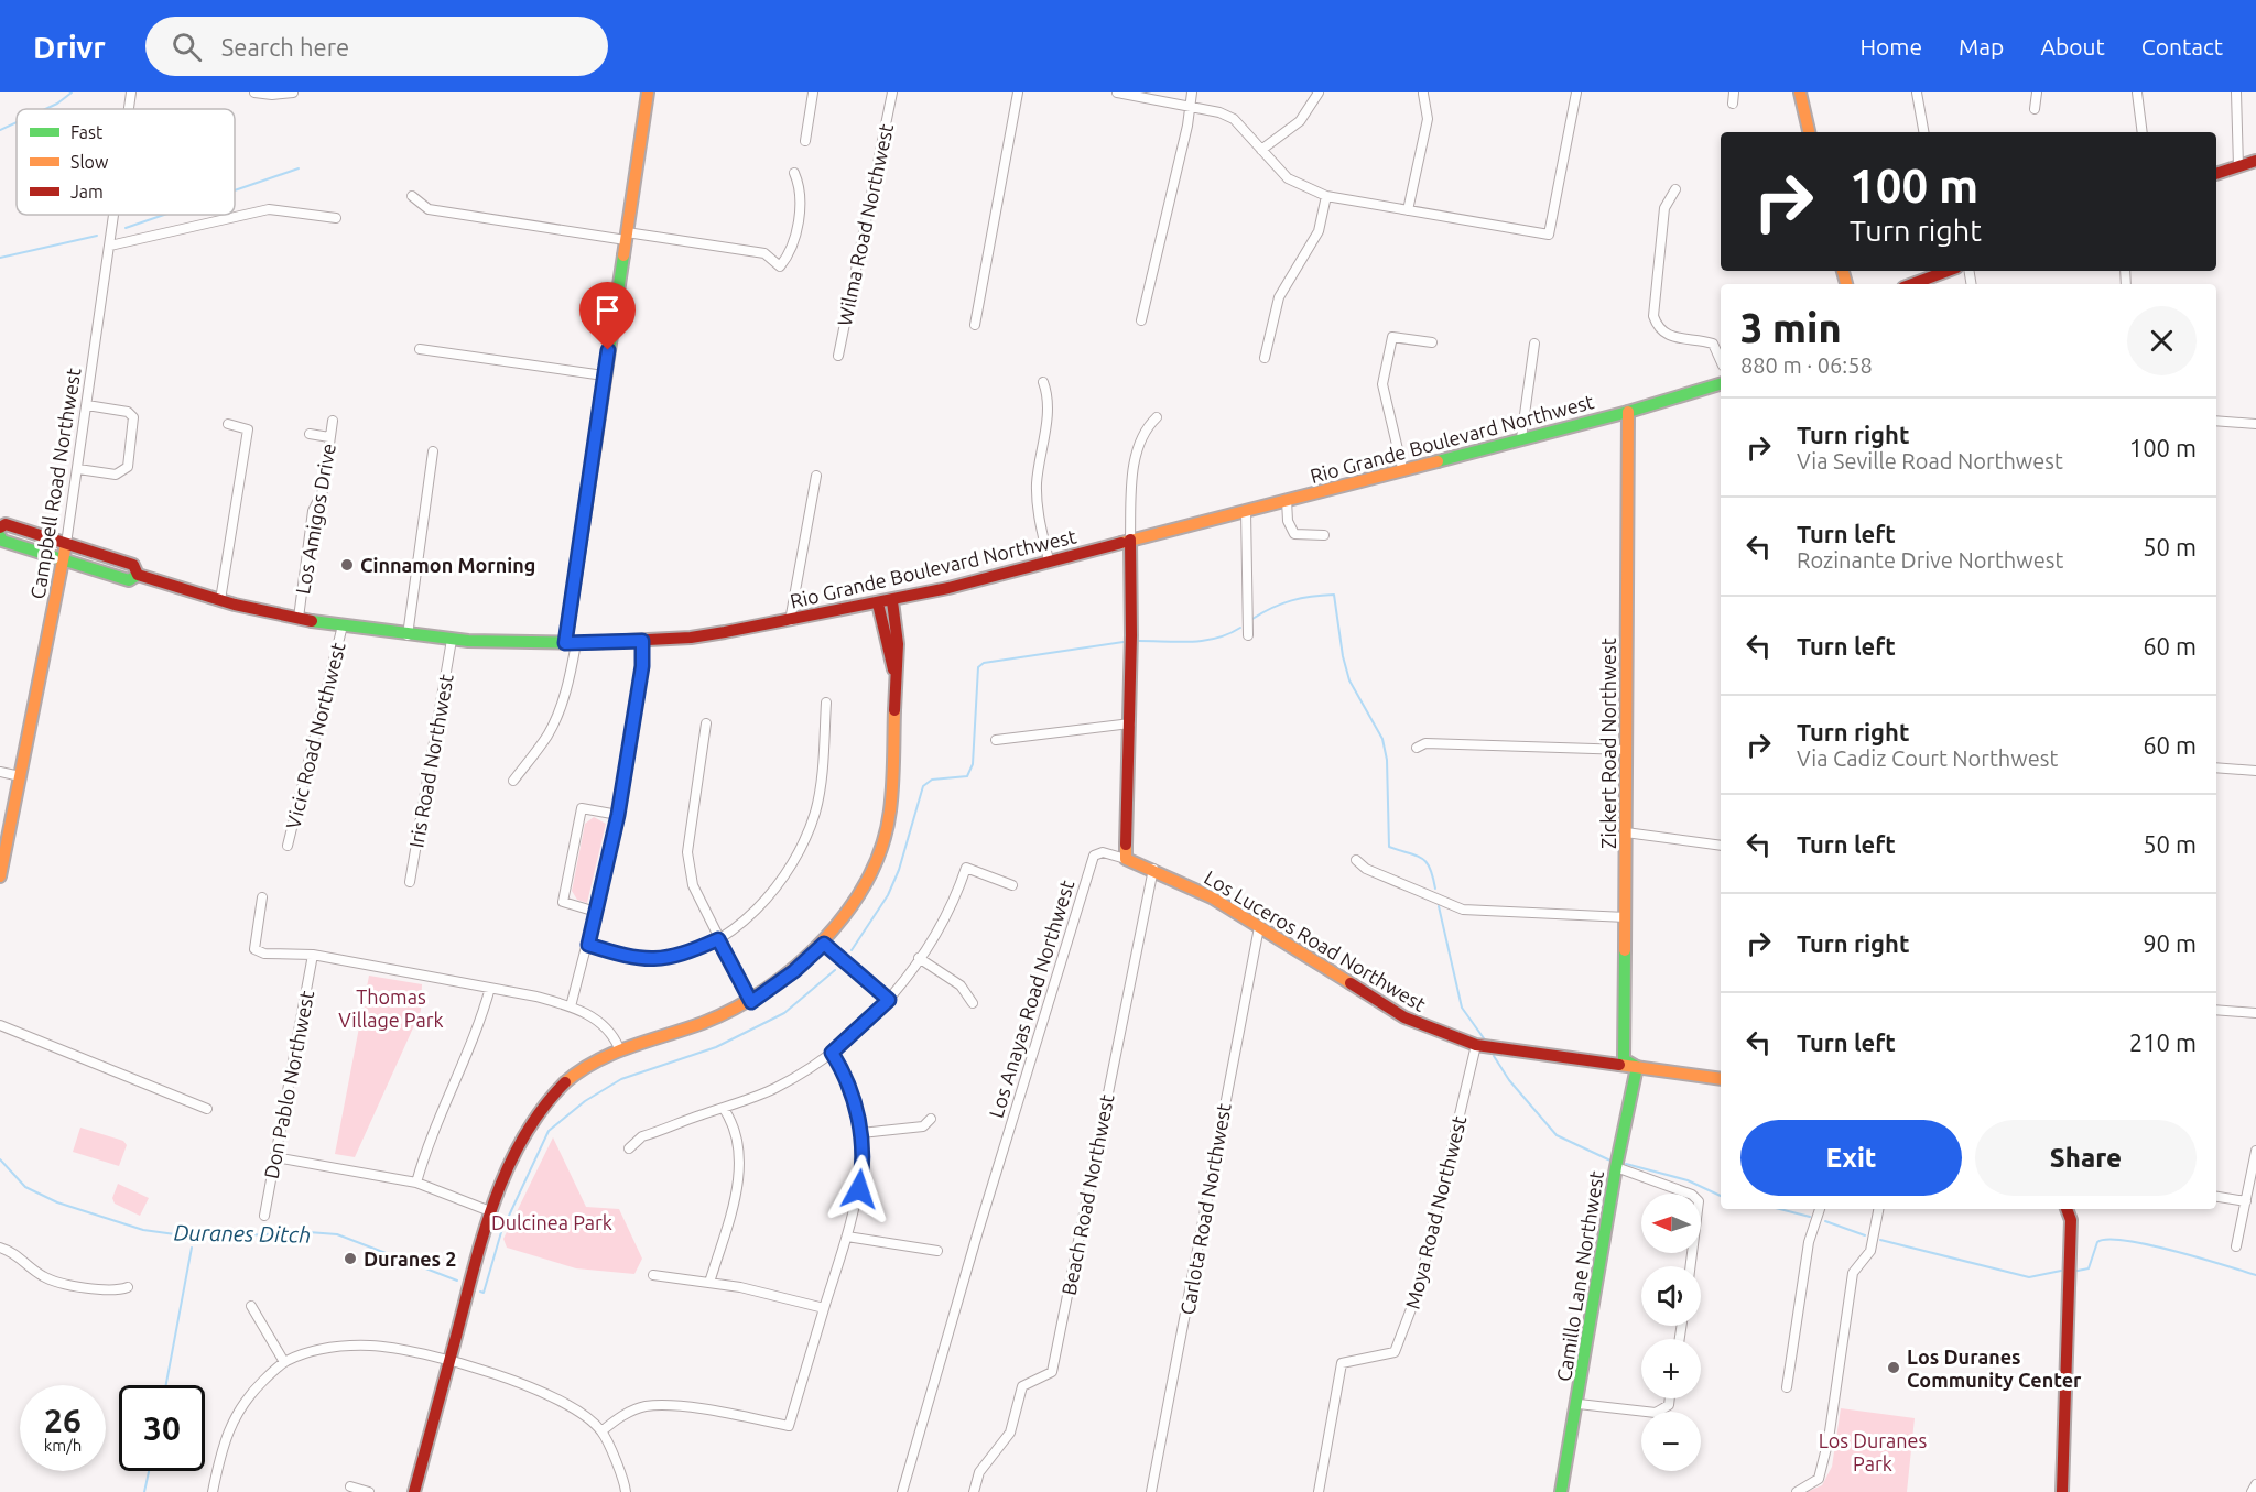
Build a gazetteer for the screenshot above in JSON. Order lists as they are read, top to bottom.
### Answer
{
  "streets": {
    "street": [
      "Wilma Road Northwest",
      "Rio Grande Boulevard Northwest",
      "Campbell Road Northwest",
      "Los Amigos Drive",
      "Vicic Road Northwest",
      "Zickert Road Northwest",
      "Iris Road Northwest",
      "Los Luceros Road Northwest",
      "Los Anayas Road Northwest",
      "Don Pablo Northwest",
      "Beach Road Northwest",
      "Carlota Road Northwest",
      "Moya Road Northwest",
      "Camillo Lane Northwest"
    ]
  },
  "crossings": [
    ["Rio Grande Boulevard Northwest", "Campbell Road Northwest"],
    ["Rio Grande Boulevard Northwest", "Los Amigos Drive"],
    ["Rio Grande Boulevard Northwest", "Vicic Road Northwest"],
    ["Rio Grande Boulevard Northwest", "Zickert Road Northwest"],
    ["Rio Grande Boulevard Northwest", "Iris Road Northwest"],
    ["Zickert Road Northwest", "Los Luceros Road Northwest"],
    ["Zickert Road Northwest", "Camillo Lane Northwest"],
    ["Los Luceros Road Northwest", "Los Anayas Road Northwest"],
    ["Los Luceros Road Northwest", "Beach Road Northwest"],
    ["Los Luceros Road Northwest", "Carlota Road Northwest"],
    ["Los Luceros Road Northwest", "Moya Road Northwest"],
    ["Los Luceros Road Northwest", "Camillo Lane Northwest"]
  ],
  "water": ["Duranes Ditch"],
  "parks": ["Thomas Village Park", "Dulcinea Park", "Los Duranes Park"],
  "places": ["Cinnamon Morning", "Duranes 2", "Los Duranes Community Center"],
  "legend": ["Fast", "Slow", "Jam"],
  "north": "left",
  "page": {
    "header": "Drivr",
    "search": "Search here",
    "nav": [
      "Home",
      "Map",
      "About",
      "Contact"
    ],
    "turn": ["100 m", "Turn right"],
    "heading": ["3 min", "880 m · 06:58"],
    "list": [
      {
        "name": "Turn right",
        "note": "Via Seville Road Northwest",
        "value": "100 m"
      },
      {
        "name": "Turn left",
        "note": "Rozinante Drive Northwest",
        "value": "50 m"
      },
      {
        "name": "Turn left",
        "value": "60 m"
      },
      {
        "name": "Turn right",
        "note": "Via Cadiz Court Northwest",
        "value": "60 m"
      },
      {
        "name": "Turn left",
        "value": "50 m"
      },
      {
        "name": "Turn right",
        "value": "90 m"
      },
      {
        "name": "Turn left",
        "value": "210 m"
      }
    ],
    "buttons": ["Exit", "Share"],
    "map_buttons": ["+", "−"],
    "speed": "26 km/h",
    "limit": "30"
  }
}
